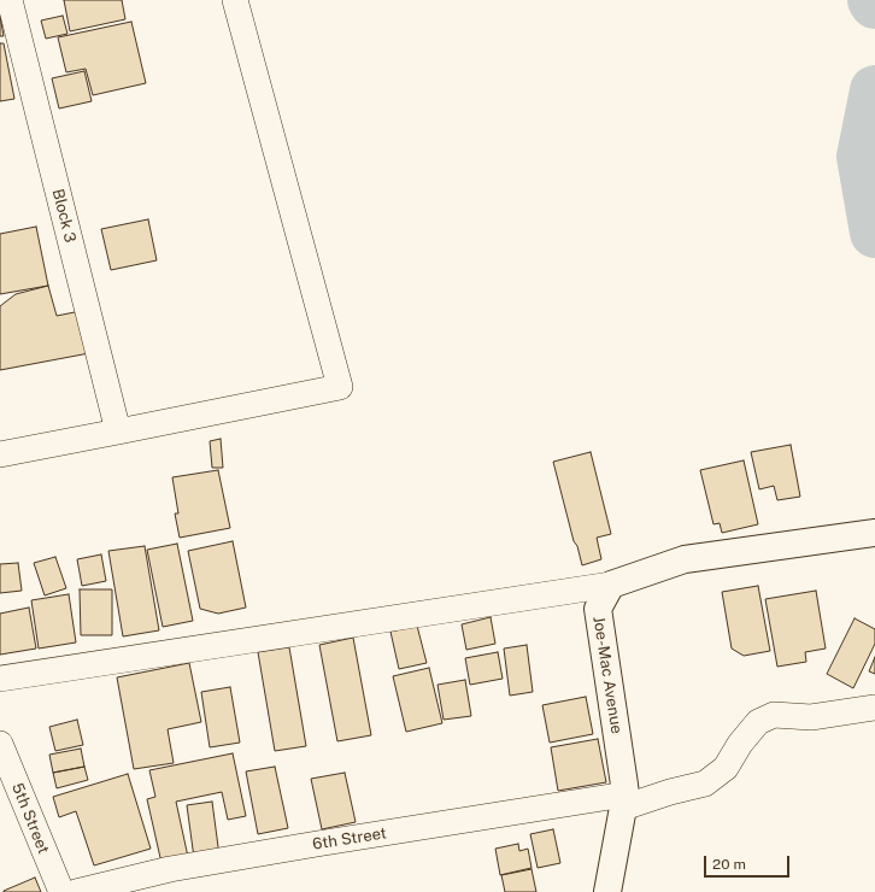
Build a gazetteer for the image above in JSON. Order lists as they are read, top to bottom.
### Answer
{
  "streets": {
    "street": [
      "Block 3",
      "Joe-Mac Avenue",
      "5th Street",
      "6th Street"
    ]
  },
  "crossings": [
    ["Joe-Mac Avenue", "6th Street"]
  ],
  "scale_bar": "20 m"
}
